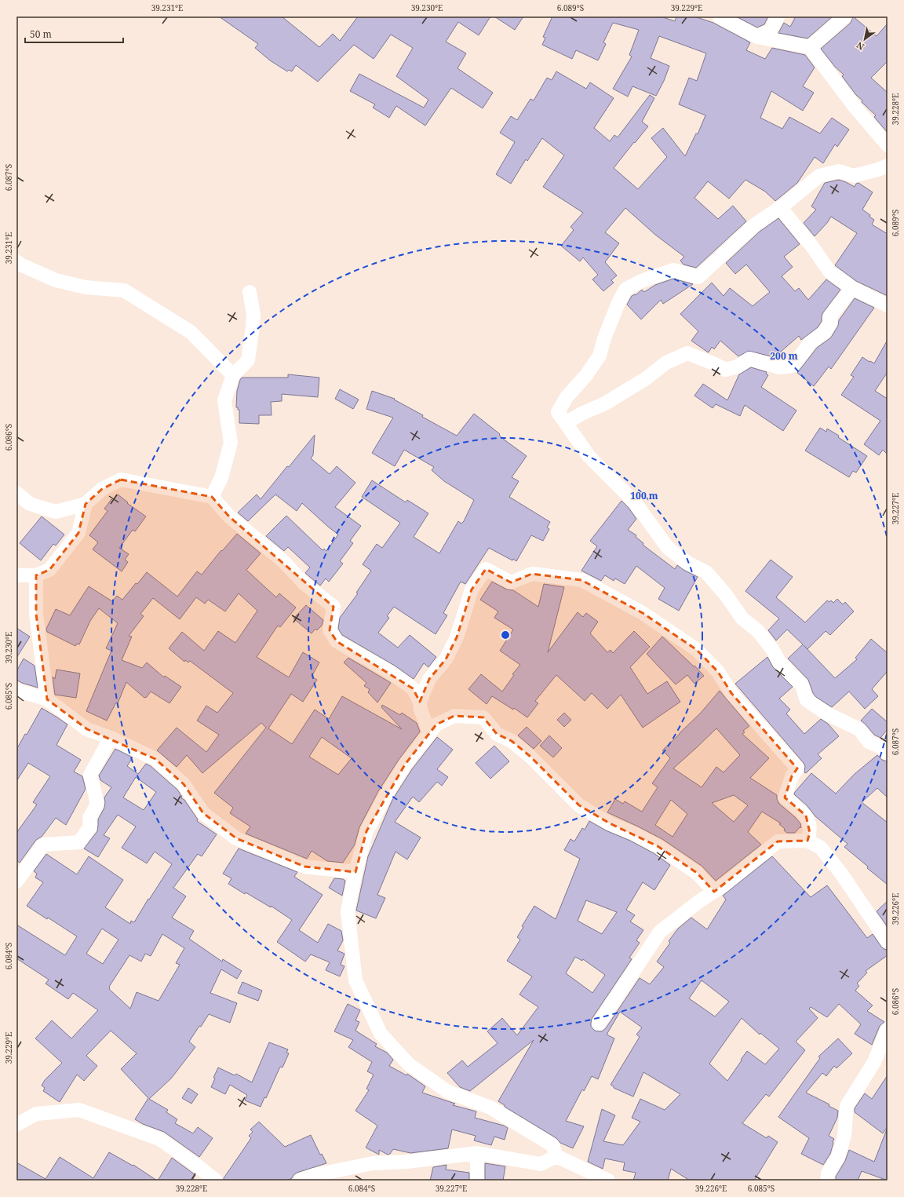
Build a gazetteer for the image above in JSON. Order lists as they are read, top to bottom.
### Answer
{
  "scale_bar": "50 m",
  "north": "bottom left",
  "coordinates": [
    "39.231°E",
    "39.230°E",
    "6.089°S",
    "39.229°E",
    "39.228°E",
    "6.087°S",
    "6.086°S",
    "39.227°E",
    "6.085°S",
    "39.226°E",
    "6.084°S"
  ],
  "rings": ["200 m", "100 m"]
}
